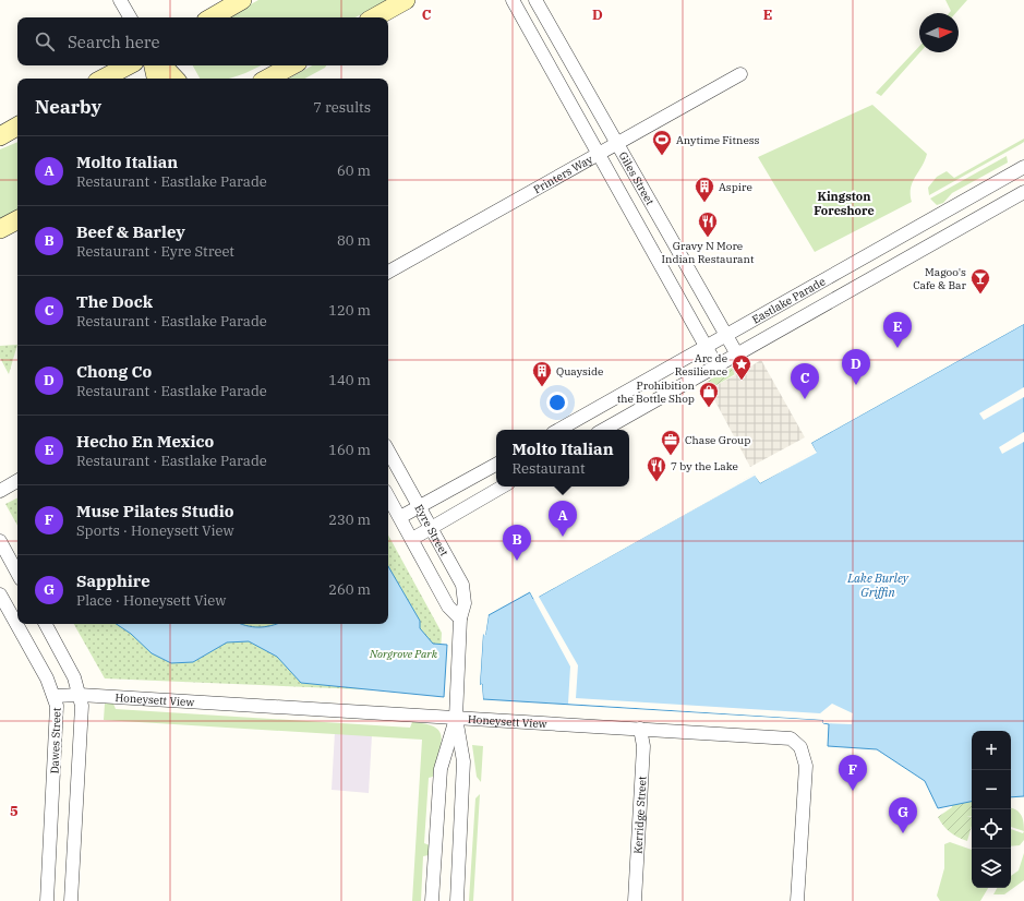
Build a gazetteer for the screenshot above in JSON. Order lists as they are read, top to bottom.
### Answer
{
  "streets": {
    "street": [
      "Printers Way",
      "Giles Street",
      "Eastlake Parade",
      "Eyre Street",
      "Honeysett View",
      "Dawes Street",
      "Kerridge Street"
    ]
  },
  "crossings": [
    ["Printers Way", "Giles Street"],
    ["Giles Street", "Eastlake Parade"],
    ["Eyre Street", "Honeysett View"],
    ["Honeysett View", "Dawes Street"],
    ["Honeysett View", "Kerridge Street"]
  ],
  "districts": ["Kingston Foreshore"],
  "water": ["Lake Burley Griffin"],
  "parks": ["Norgrove Park"],
  "places": {
    "sports": ["Anytime Fitness"],
    "building": ["Aspire", "Quayside"],
    "restaurant": ["Gravy N More Indian Restaurant", "7 by the Lake"],
    "bar": ["Magoo's Cafe & Bar"],
    "place": ["Arc de Resilience"],
    "shop": ["Prohibition the Bottle Shop"],
    "office": ["Chase Group"]
  },
  "north": "right",
  "page": {
    "search": "Search here",
    "heading": ["Nearby", "7 results"],
    "list": [
      {
        "mark": "A",
        "name": "Molto Italian",
        "note": "Restaurant · Eastlake Parade",
        "value": "60 m"
      },
      {
        "mark": "B",
        "name": "Beef & Barley",
        "note": "Restaurant · Eyre Street",
        "value": "80 m"
      },
      {
        "mark": "C",
        "name": "The Dock",
        "note": "Restaurant · Eastlake Parade",
        "value": "120 m"
      },
      {
        "mark": "D",
        "name": "Chong Co",
        "note": "Restaurant · Eastlake Parade",
        "value": "140 m"
      },
      {
        "mark": "E",
        "name": "Hecho En Mexico",
        "note": "Restaurant · Eastlake Parade",
        "value": "160 m"
      },
      {
        "mark": "F",
        "name": "Muse Pilates Studio",
        "note": "Sports · Honeysett View",
        "value": "230 m"
      },
      {
        "mark": "G",
        "name": "Sapphire",
        "note": "Place · Honeysett View",
        "value": "260 m"
      }
    ],
    "pins": [
      "E",
      "D",
      "C",
      "A",
      "B",
      "F",
      "G"
    ],
    "popup": ["Molto Italian", "Restaurant"],
    "map_buttons": ["+", "−"]
  },
  "grid": {
    "columns": ["C", "D", "E"],
    "rows": ["5"]
  }
}
